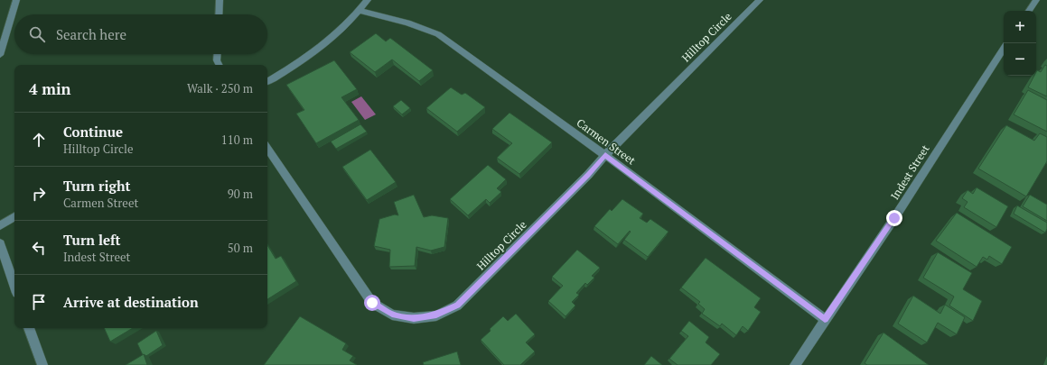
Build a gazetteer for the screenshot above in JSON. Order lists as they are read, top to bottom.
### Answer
{
  "streets": {
    "street": ["Hilltop Circle", "Carmen Street", "Indest Street"]
  },
  "crossings": [
    ["Hilltop Circle", "Carmen Street"],
    ["Carmen Street", "Indest Street"]
  ],
  "page": {
    "map_buttons": ["+", "−"],
    "search": "Search here",
    "heading": ["4 min", "Walk · 250 m"],
    "list": [
      ["Continue", "Hilltop Circle", "110 m"],
      ["Turn right", "Carmen Street", "90 m"],
      ["Turn left", "Indest Street", "50 m"],
      "Arrive at destination"
    ]
  }
}
